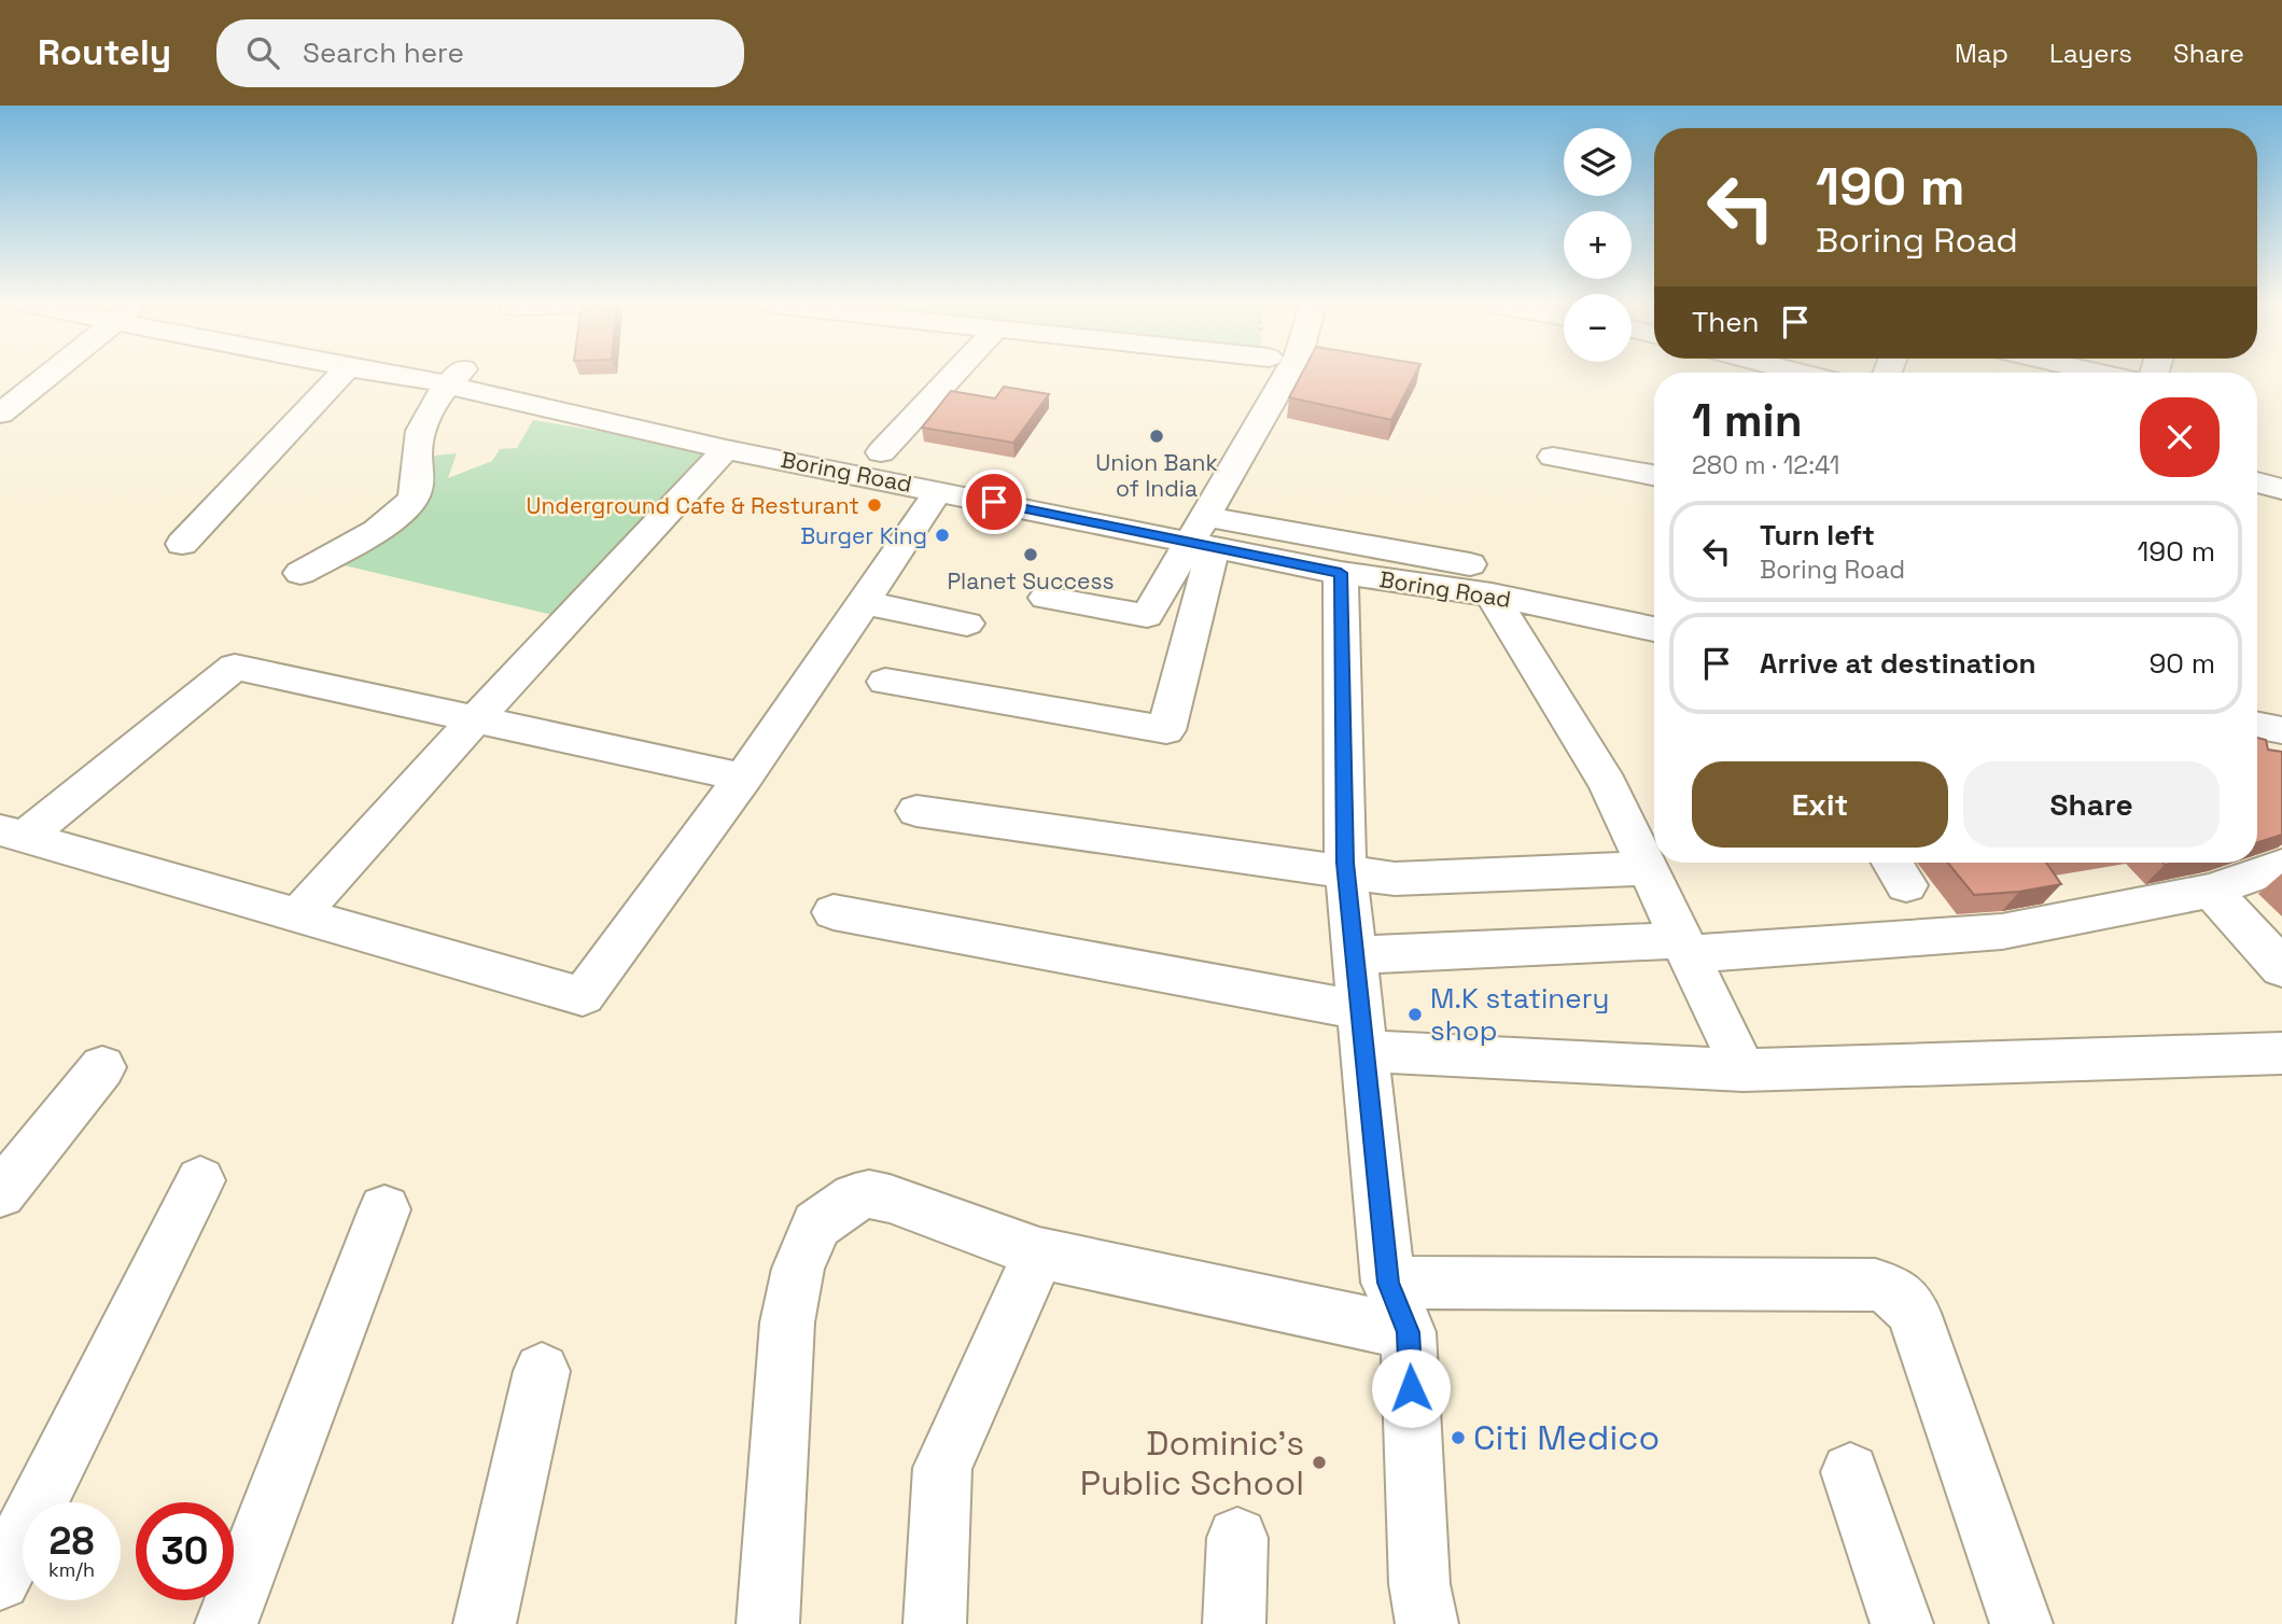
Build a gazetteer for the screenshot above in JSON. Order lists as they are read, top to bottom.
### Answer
{
  "streets": {
    "street": ["Boring Road"]
  },
  "places": [
    "Union Bank of India",
    "Underground Cafe & Resturant",
    "Burger King",
    "Planet Success",
    "M.K statinery shop",
    "Citi Medico",
    "Dominic's Public School"
  ],
  "page": {
    "header": "Routely",
    "search": "Search here",
    "nav": ["Map", "Layers", "Share"],
    "map_buttons": ["+", "−"],
    "turn": ["190 m", "Boring Road"],
    "then": "Then",
    "heading": ["1 min", "280 m · 12:41"],
    "list": [
      {
        "name": "Turn left",
        "note": "Boring Road",
        "value": "190 m"
      },
      {
        "name": "Arrive at destination",
        "value": "90 m"
      }
    ],
    "buttons": ["Exit", "Share"],
    "speed": "28 km/h",
    "limit": "30"
  }
}
